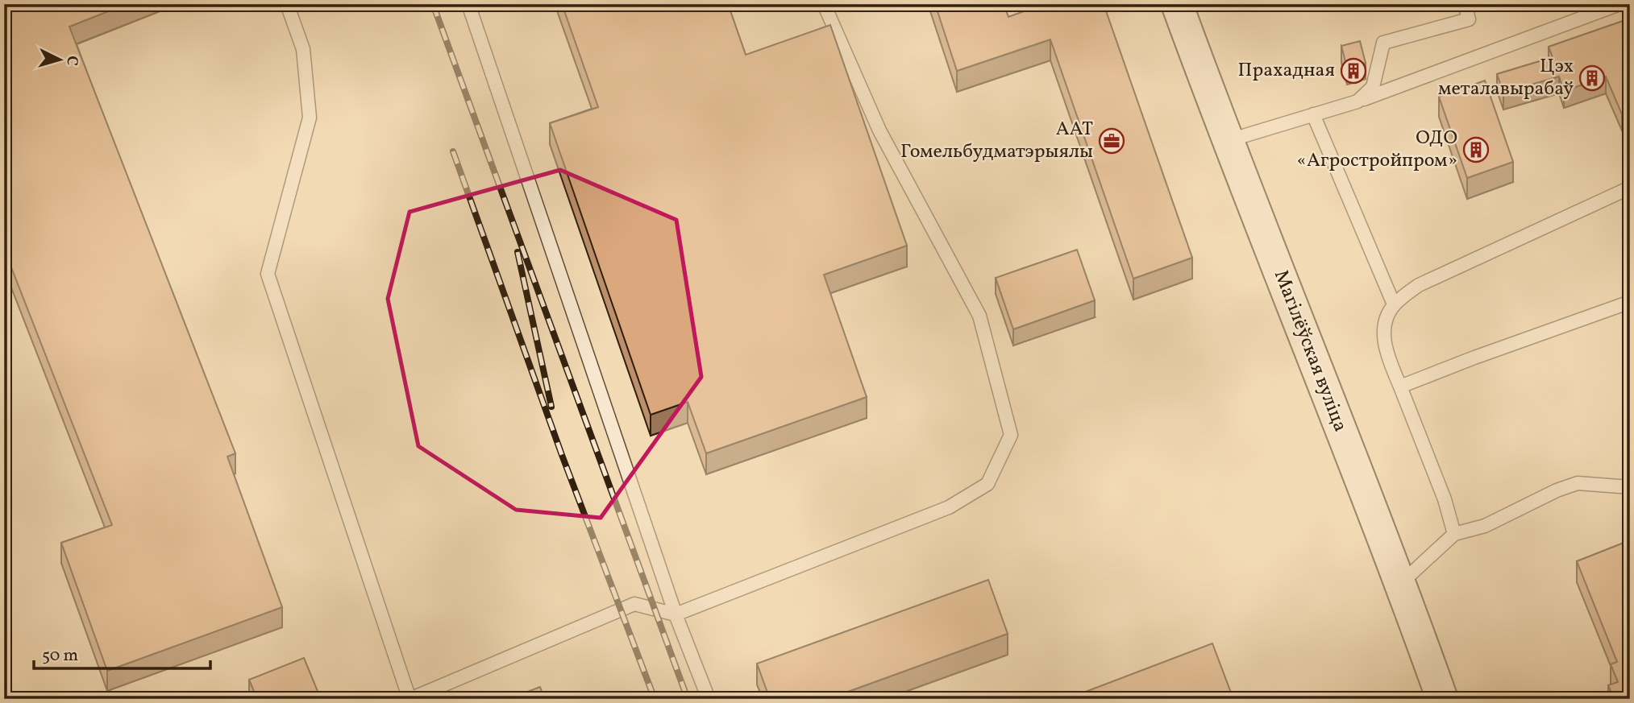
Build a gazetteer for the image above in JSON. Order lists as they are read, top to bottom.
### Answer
{
  "streets": {
    "street": ["Магілёўская вуліца"]
  },
  "places": {
    "building": ["Прахадная", "Цэх металавырабаў", "ОДО «Агростройпром»"],
    "office": ["ААТ Гомельбудматэрыялы"]
  },
  "scale_bar": "50 m",
  "north": "right"
}
